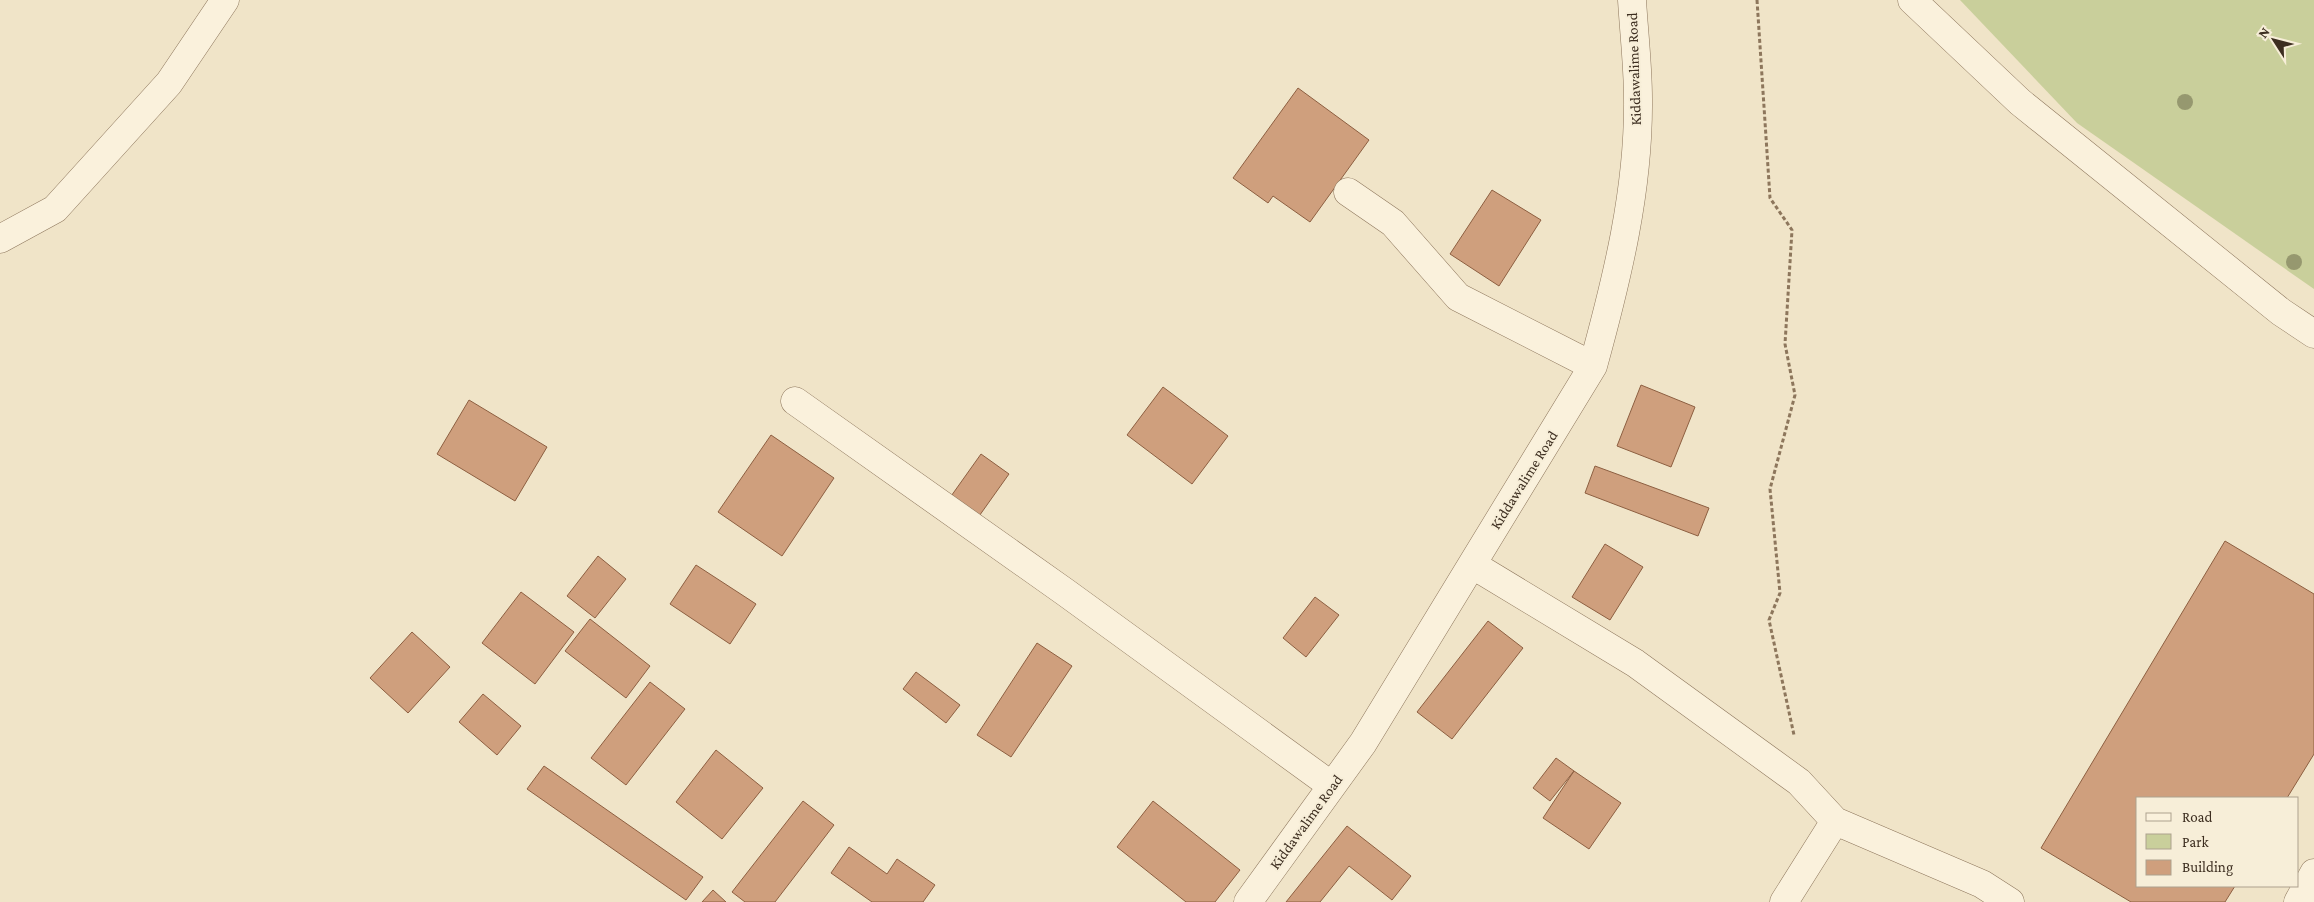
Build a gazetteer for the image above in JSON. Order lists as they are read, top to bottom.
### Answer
{
  "streets": {
    "street": ["Kiddawalime Road"]
  },
  "legend": ["Road", "Park", "Building"],
  "north": "top left"
}
